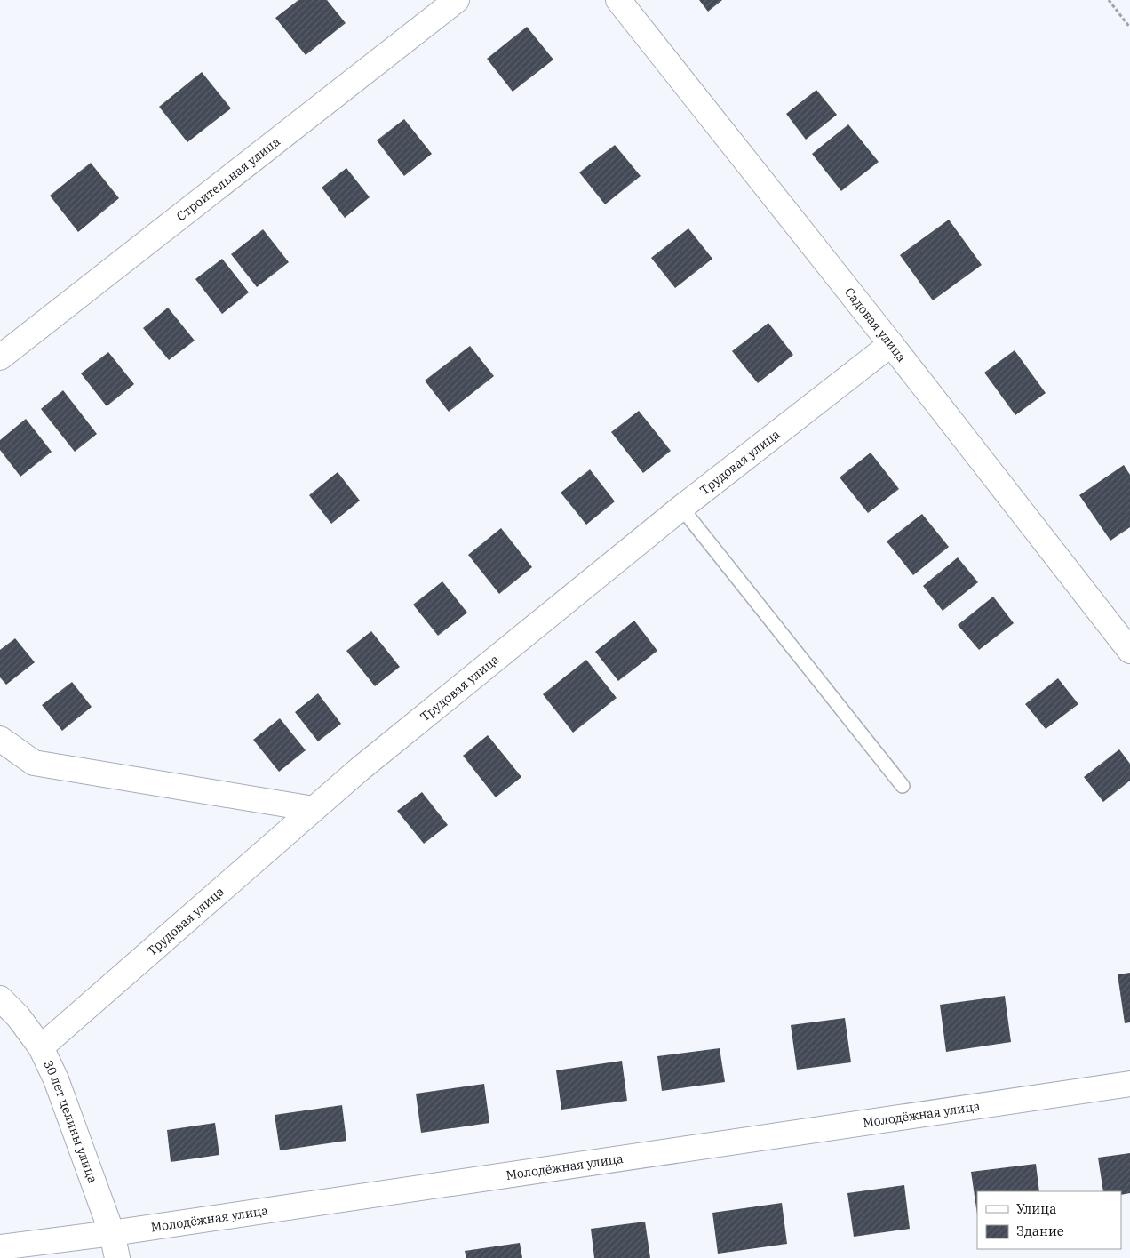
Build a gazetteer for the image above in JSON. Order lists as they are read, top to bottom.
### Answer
{
  "streets": {
    "street": [
      "Строительная улица",
      "Садовая улица",
      "Трудовая улица",
      "Молодёжная улица",
      "30 лет целины улица"
    ]
  },
  "crossings": [
    ["Садовая улица", "Трудовая улица"],
    ["Трудовая улица", "30 лет целины улица"],
    ["Молодёжная улица", "30 лет целины улица"]
  ],
  "legend": ["Улица", "Здание"]
}
